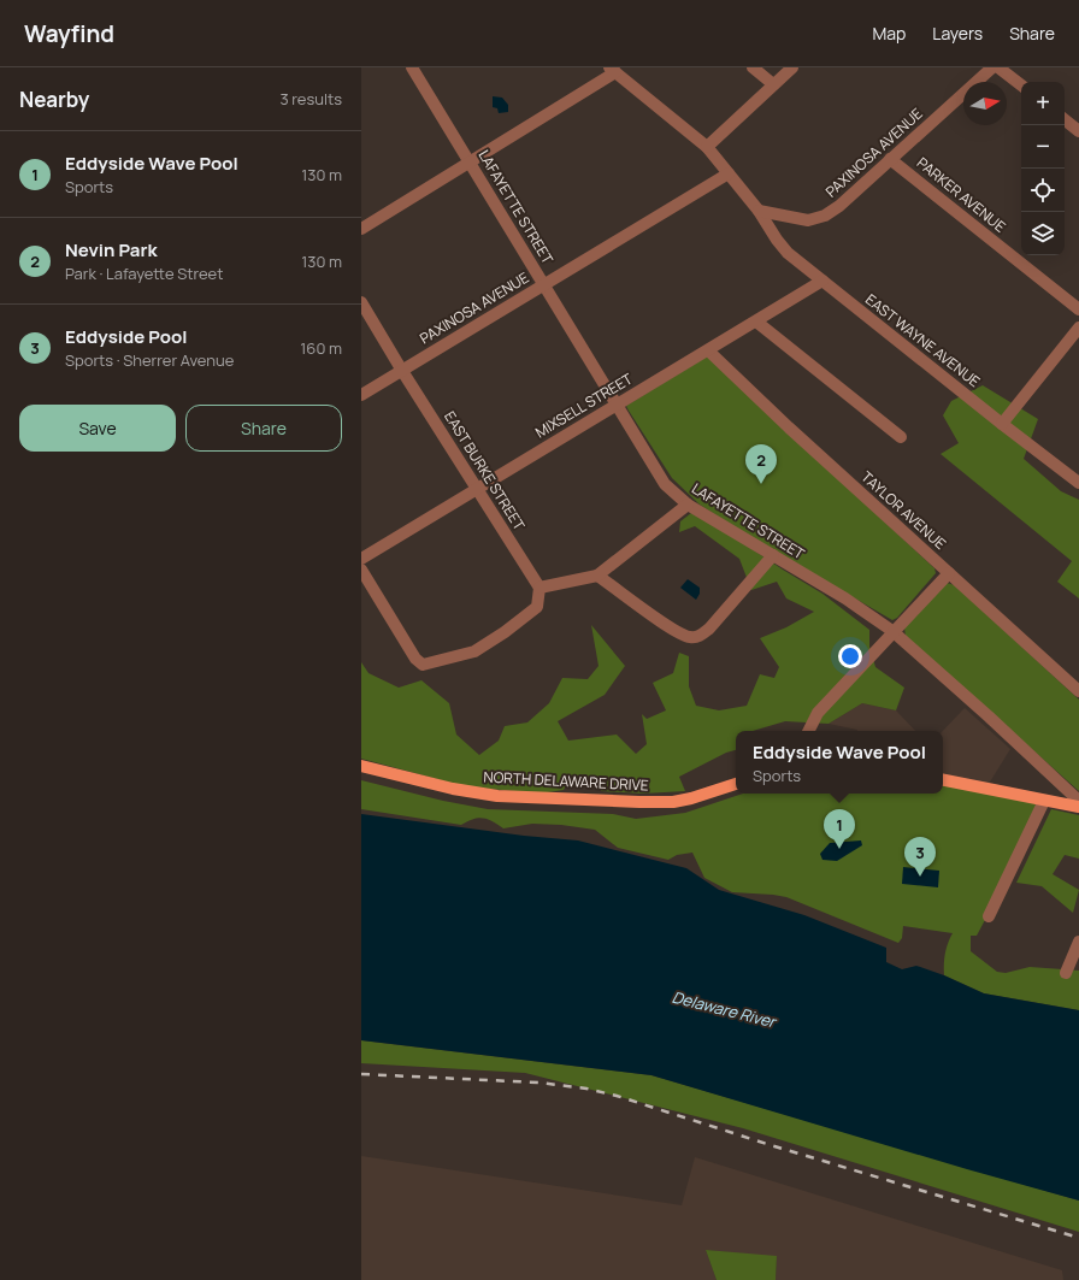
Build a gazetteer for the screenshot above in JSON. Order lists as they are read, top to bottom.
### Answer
{
  "streets": {
    "main road": ["NORTH DELAWARE DRIVE"],
    "street": [
      "PAXINOSA AVENUE",
      "PARKER AVENUE",
      "LAFAYETTE STREET",
      "EAST WAYNE AVENUE",
      "MIXSELL STREET",
      "EAST BURKE STREET",
      "TAYLOR AVENUE"
    ]
  },
  "crossings": [
    ["PAXINOSA AVENUE", "PARKER AVENUE"],
    ["PAXINOSA AVENUE", "LAFAYETTE STREET"],
    ["PAXINOSA AVENUE", "EAST WAYNE AVENUE"],
    ["PAXINOSA AVENUE", "EAST BURKE STREET"],
    ["LAFAYETTE STREET", "MIXSELL STREET"],
    ["EAST WAYNE AVENUE", "MIXSELL STREET"],
    ["MIXSELL STREET", "EAST BURKE STREET"],
    ["MIXSELL STREET", "TAYLOR AVENUE"]
  ],
  "water": ["Delaware River"],
  "north": "right",
  "page": {
    "header": "Wayfind",
    "nav": ["Map", "Layers", "Share"],
    "heading": ["Nearby", "3 results"],
    "map_buttons": ["+", "−"],
    "list": [
      {
        "mark": "1",
        "name": "Eddyside Wave Pool",
        "note": "Sports",
        "value": "130 m"
      },
      {
        "mark": "2",
        "name": "Nevin Park",
        "note": "Park · Lafayette Street",
        "value": "130 m"
      },
      {
        "mark": "3",
        "name": "Eddyside Pool",
        "note": "Sports · Sherrer Avenue",
        "value": "160 m"
      }
    ],
    "buttons": ["Save", "Share"],
    "pins": ["2", "1", "3"],
    "popup": ["Eddyside Wave Pool", "Sports"]
  }
}
